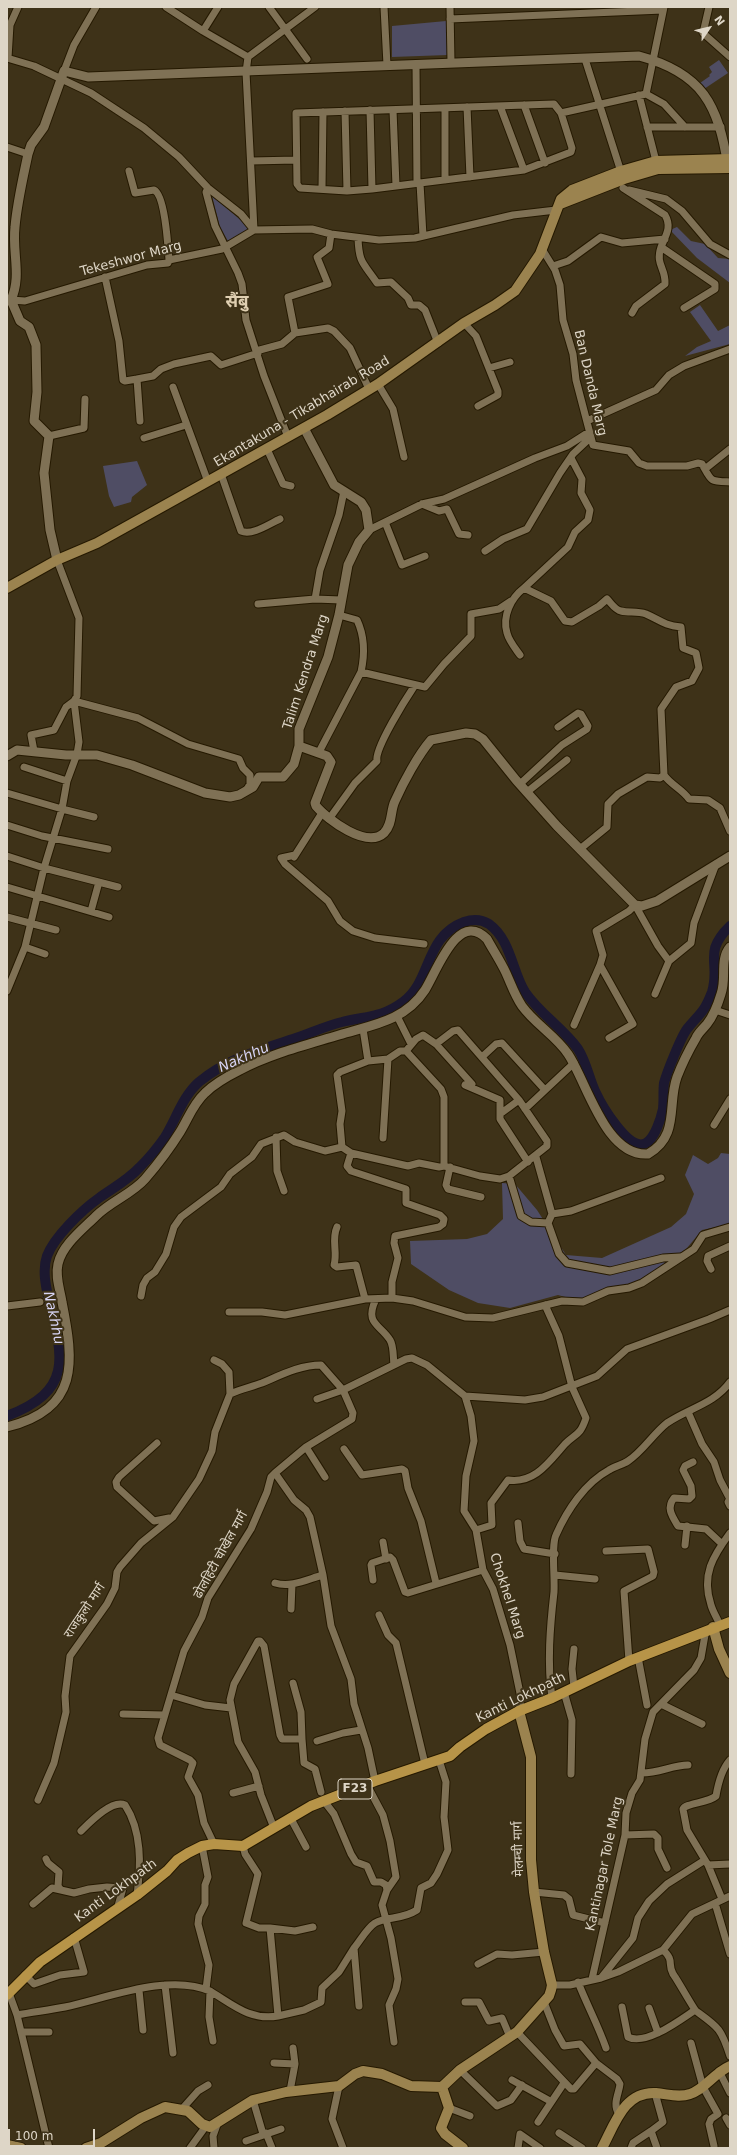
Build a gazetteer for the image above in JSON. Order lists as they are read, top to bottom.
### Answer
{
  "streets": {
    "main road": [
      "Ekantakuna - Tikabhairab Road",
      "Kanti Lokhpath",
      "F23",
      "मेलम्ची मार्ग"
    ],
    "street": [
      "Tekeshwor Marg",
      "Ban Danda Marg",
      "Talim Kendra Marg",
      "ढोलहिटी चोखेल मार्ग",
      "Chokhel Marg",
      "राजकुलो मार्ग",
      "Kantinagar Tole Marg"
    ]
  },
  "crossings": [
    ["Ban Danda Marg", "Ekantakuna - Tikabhairab Road"],
    ["ढोलहिटी चोखेल मार्ग", "Kanti Lokhpath"],
    ["Chokhel Marg", "Kanti Lokhpath"],
    ["Chokhel Marg", "मेलम्ची मार्ग"],
    ["Kanti Lokhpath", "मेलम्ची मार्ग"],
    ["Kanti Lokhpath", "Kantinagar Tole Marg"]
  ],
  "districts": ["सैंबु"],
  "water": ["Nakhhu"],
  "scale_bar": "100 m",
  "north": "top right"
}
